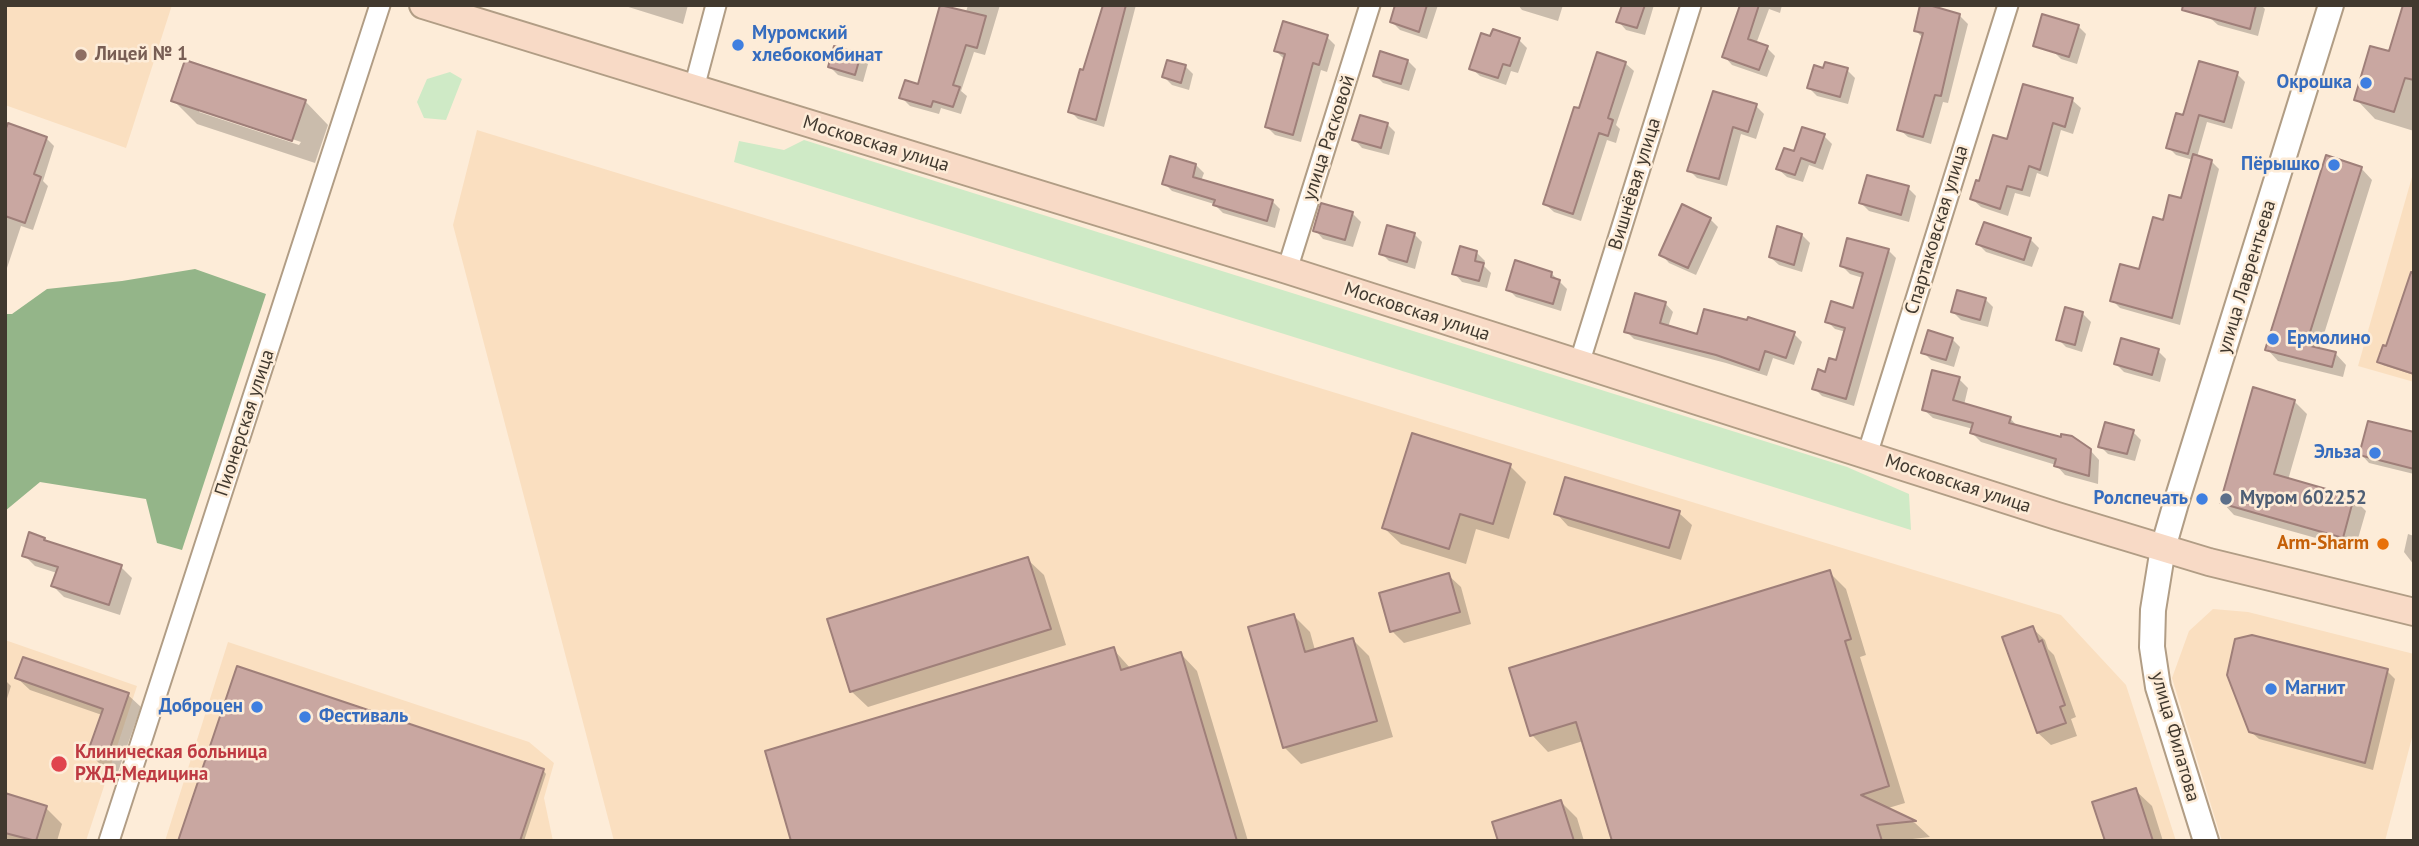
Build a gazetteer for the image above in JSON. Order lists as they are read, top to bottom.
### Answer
{
  "streets": {
    "main road": ["Московская улица"],
    "street": [
      "улица Расковой",
      "Вишнёвая улица",
      "Спартаковская улица",
      "улица Лаврентьева",
      "Пионерская улица",
      "улица Филатова"
    ]
  },
  "crossings": [
    ["улица Расковой", "Московская улица"],
    ["Московская улица", "Вишнёвая улица"],
    ["Московская улица", "Спартаковская улица"],
    ["Московская улица", "улица Лаврентьева"],
    ["Московская улица", "улица Филатова"],
    ["улица Лаврентьева", "улица Филатова"]
  ],
  "places": [
    "Муромский хлебокомбинат",
    "Лицей № 1",
    "Окрошка",
    "Пёрышко",
    "Ермолино",
    "Эльза",
    "Ролспечать",
    "Муром 602252",
    "Arm-Sharm",
    "Магнит",
    "Доброцен",
    "Фестиваль",
    "Клиническая больница РЖД-Медицина"
  ]
}
